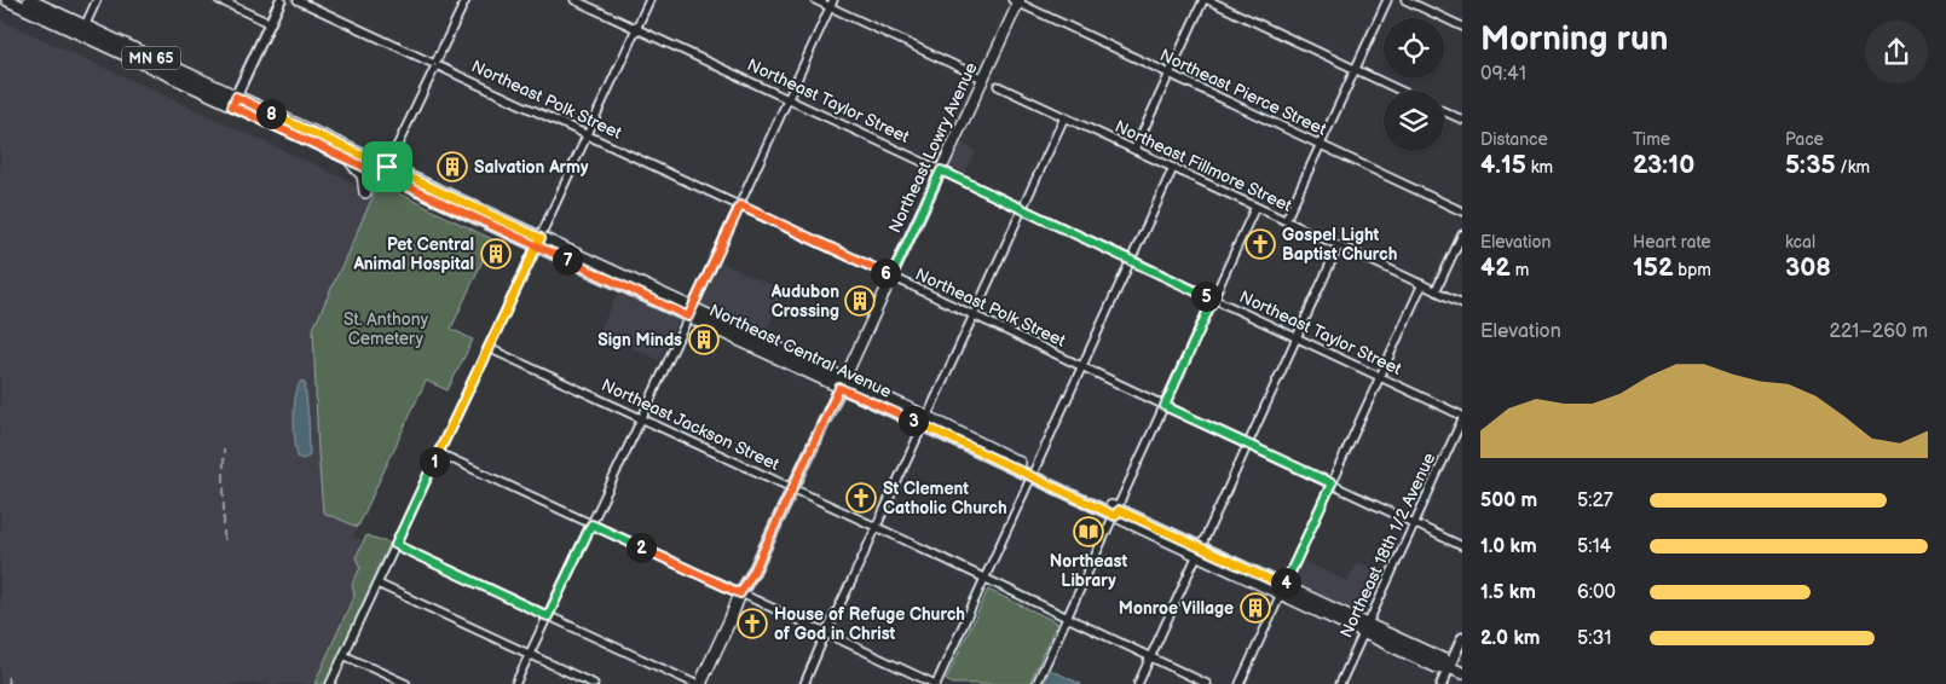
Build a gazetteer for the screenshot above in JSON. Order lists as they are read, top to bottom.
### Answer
{
  "streets": {
    "main road": ["MN 65", "Northeast Lowry Avenue", "Northeast Central Avenue"],
    "street": [
      "Northeast Pierce Street",
      "Northeast Polk Street",
      "Northeast Taylor Street",
      "Northeast Fillmore Street",
      "Northeast Jackson Street",
      "Northeast 18th 1/2 Avenue"
    ]
  },
  "crossings": [
    ["Northeast Pierce Street", "Northeast Lowry Avenue"],
    ["Northeast Polk Street", "Northeast Lowry Avenue"],
    ["Northeast Polk Street", "Northeast 18th 1/2 Avenue"],
    ["Northeast Taylor Street", "Northeast Lowry Avenue"],
    ["Northeast Taylor Street", "Northeast 18th 1/2 Avenue"],
    ["Northeast Lowry Avenue", "Northeast Central Avenue"],
    ["Northeast Lowry Avenue", "Northeast Jackson Street"],
    ["Northeast Central Avenue", "Northeast 18th 1/2 Avenue"]
  ],
  "parks": ["St. Anthony Cemetery"],
  "places": {
    "building": [
      "Salvation Army",
      "Pet Central Animal Hospital",
      "Audubon Crossing",
      "Sign Minds",
      "Monroe Village"
    ],
    "church": ["Gospel Light Baptist Church", "St Clement Catholic Church", "House of Refuge Church of God in Christ"],
    "library": ["Northeast Library"]
  },
  "page": {
    "heading": ["Morning run", "09:41"],
    "pins": [
      "8",
      "7",
      "6",
      "5",
      "3",
      "1",
      "2",
      "4"
    ],
    "stats": [
      ["Distance", "4.15 km"],
      ["Time", "23:10"],
      ["Pace", "5:35 /km"],
      ["Elevation", "42 m"],
      ["Heart rate", "152 bpm"],
      ["kcal", "308"]
    ],
    "chart": ["Elevation", "221–260 m"],
    "list": [
      {
        "name": "500 m",
        "note": "5:27"
      },
      {
        "name": "1.0 km",
        "note": "5:14"
      },
      {
        "name": "1.5 km",
        "note": "6:00"
      },
      {
        "name": "2.0 km",
        "note": "5:31"
      }
    ]
  }
}
